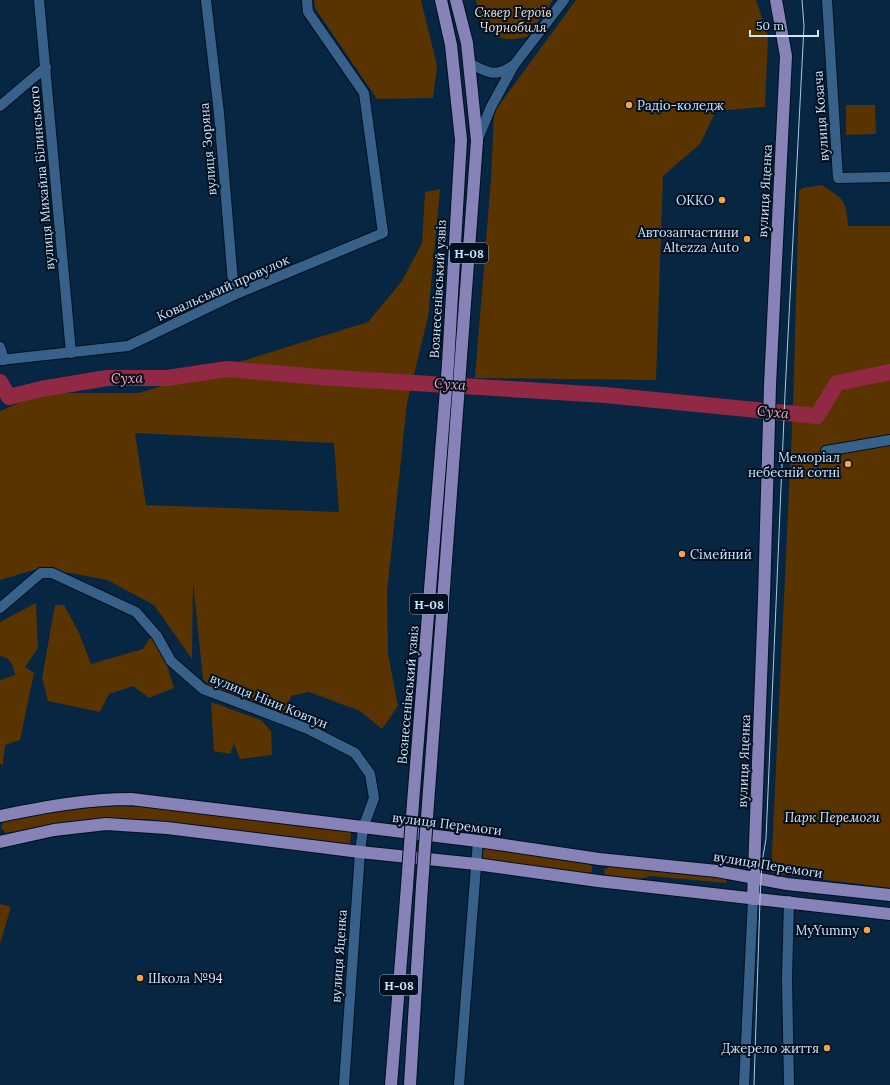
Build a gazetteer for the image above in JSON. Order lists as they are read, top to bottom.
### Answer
{
  "streets": {
    "main road": [
      "вулиця Яценка",
      "Н-08",
      "Вознесенівський узвіз",
      "вулиця Перемоги"
    ],
    "street": [
      "вулиця Козача",
      "вулиця Зоряна",
      "вулиця Михайла Білинського",
      "Ковальський провулок",
      "вулиця Ніни Ковтун"
    ]
  },
  "crossings": [
    ["вулиця Зоряна", "Ковальський провулок"],
    ["вулиця Михайла Білинського", "Ковальський провулок"],
    ["вулиця Яценка", "вулиця Ніни Ковтун"],
    ["вулиця Яценка", "вулиця Перемоги"],
    ["Н-08", "Вознесенівський узвіз"],
    ["вулиця Ніни Ковтун", "вулиця Перемоги"]
  ],
  "water": ["Суха"],
  "parks": ["Сквер Героїв Чорнобиля", "Парк Перемоги"],
  "places": [
    "Радіо-коледж",
    "ОККО",
    "Автозапчастини Altezza Auto",
    "Меморіал небесній сотні",
    "Сімейний",
    "MyYummy",
    "Школа №94",
    "Джерело життя"
  ],
  "scale_bar": "50 m"
}
